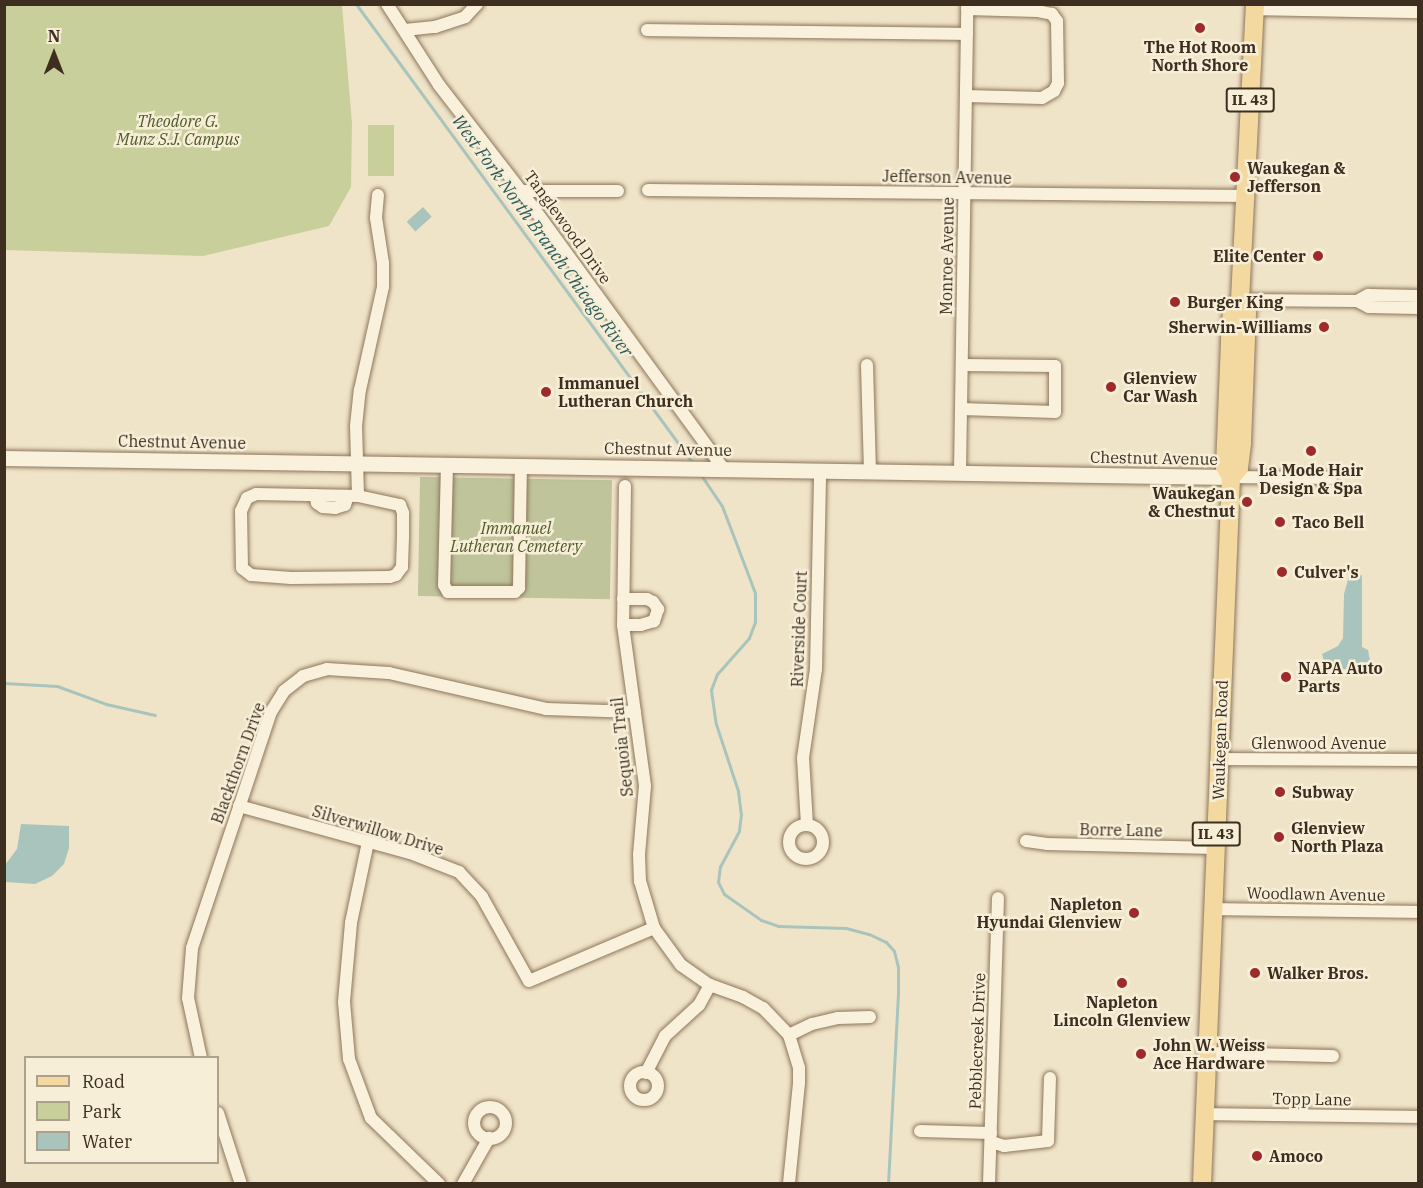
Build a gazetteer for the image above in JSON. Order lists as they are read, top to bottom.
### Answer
{
  "streets": {
    "main road": ["IL 43", "Waukegan Road"],
    "street": [
      "Jefferson Avenue",
      "Tanglewood Drive",
      "Monroe Avenue",
      "Chestnut Avenue",
      "Riverside Court",
      "Glenwood Avenue",
      "Sequoia Trail",
      "Blackthorn Drive",
      "Silverwillow Drive",
      "Borre Lane",
      "Woodlawn Avenue",
      "Pebblecreek Drive",
      "Topp Lane"
    ]
  },
  "crossings": [
    ["Jefferson Avenue", "Monroe Avenue"],
    ["Jefferson Avenue", "Waukegan Road"],
    ["Tanglewood Drive", "Chestnut Avenue"],
    ["Monroe Avenue", "Chestnut Avenue"],
    ["Chestnut Avenue", "Riverside Court"],
    ["Chestnut Avenue", "Waukegan Road"],
    ["Waukegan Road", "Glenwood Avenue"],
    ["Waukegan Road", "Borre Lane"],
    ["Waukegan Road", "Woodlawn Avenue"],
    ["Waukegan Road", "Topp Lane"],
    ["Sequoia Trail", "Blackthorn Drive"],
    ["Sequoia Trail", "Silverwillow Drive"],
    ["Blackthorn Drive", "Silverwillow Drive"]
  ],
  "water": ["West Fork North Branch Chicago River"],
  "parks": ["Theodore G. Munz S.J. Campus", "Immanuel Lutheran Cemetery"],
  "places": [
    "The Hot Room North Shore",
    "Waukegan & Jefferson",
    "Elite Center",
    "Burger King",
    "Sherwin-Williams",
    "Glenview Car Wash",
    "Immanuel Lutheran Church",
    "La Mode Hair Design & Spa",
    "Waukegan & Chestnut",
    "Taco Bell",
    "Culver's",
    "NAPA Auto Parts",
    "Subway",
    "Glenview North Plaza",
    "Napleton Hyundai Glenview",
    "Walker Bros.",
    "Napleton Lincoln Glenview",
    "John W. Weiss Ace Hardware",
    "Amoco"
  ],
  "legend": ["Road", "Park", "Water"],
  "north": "top"
}
